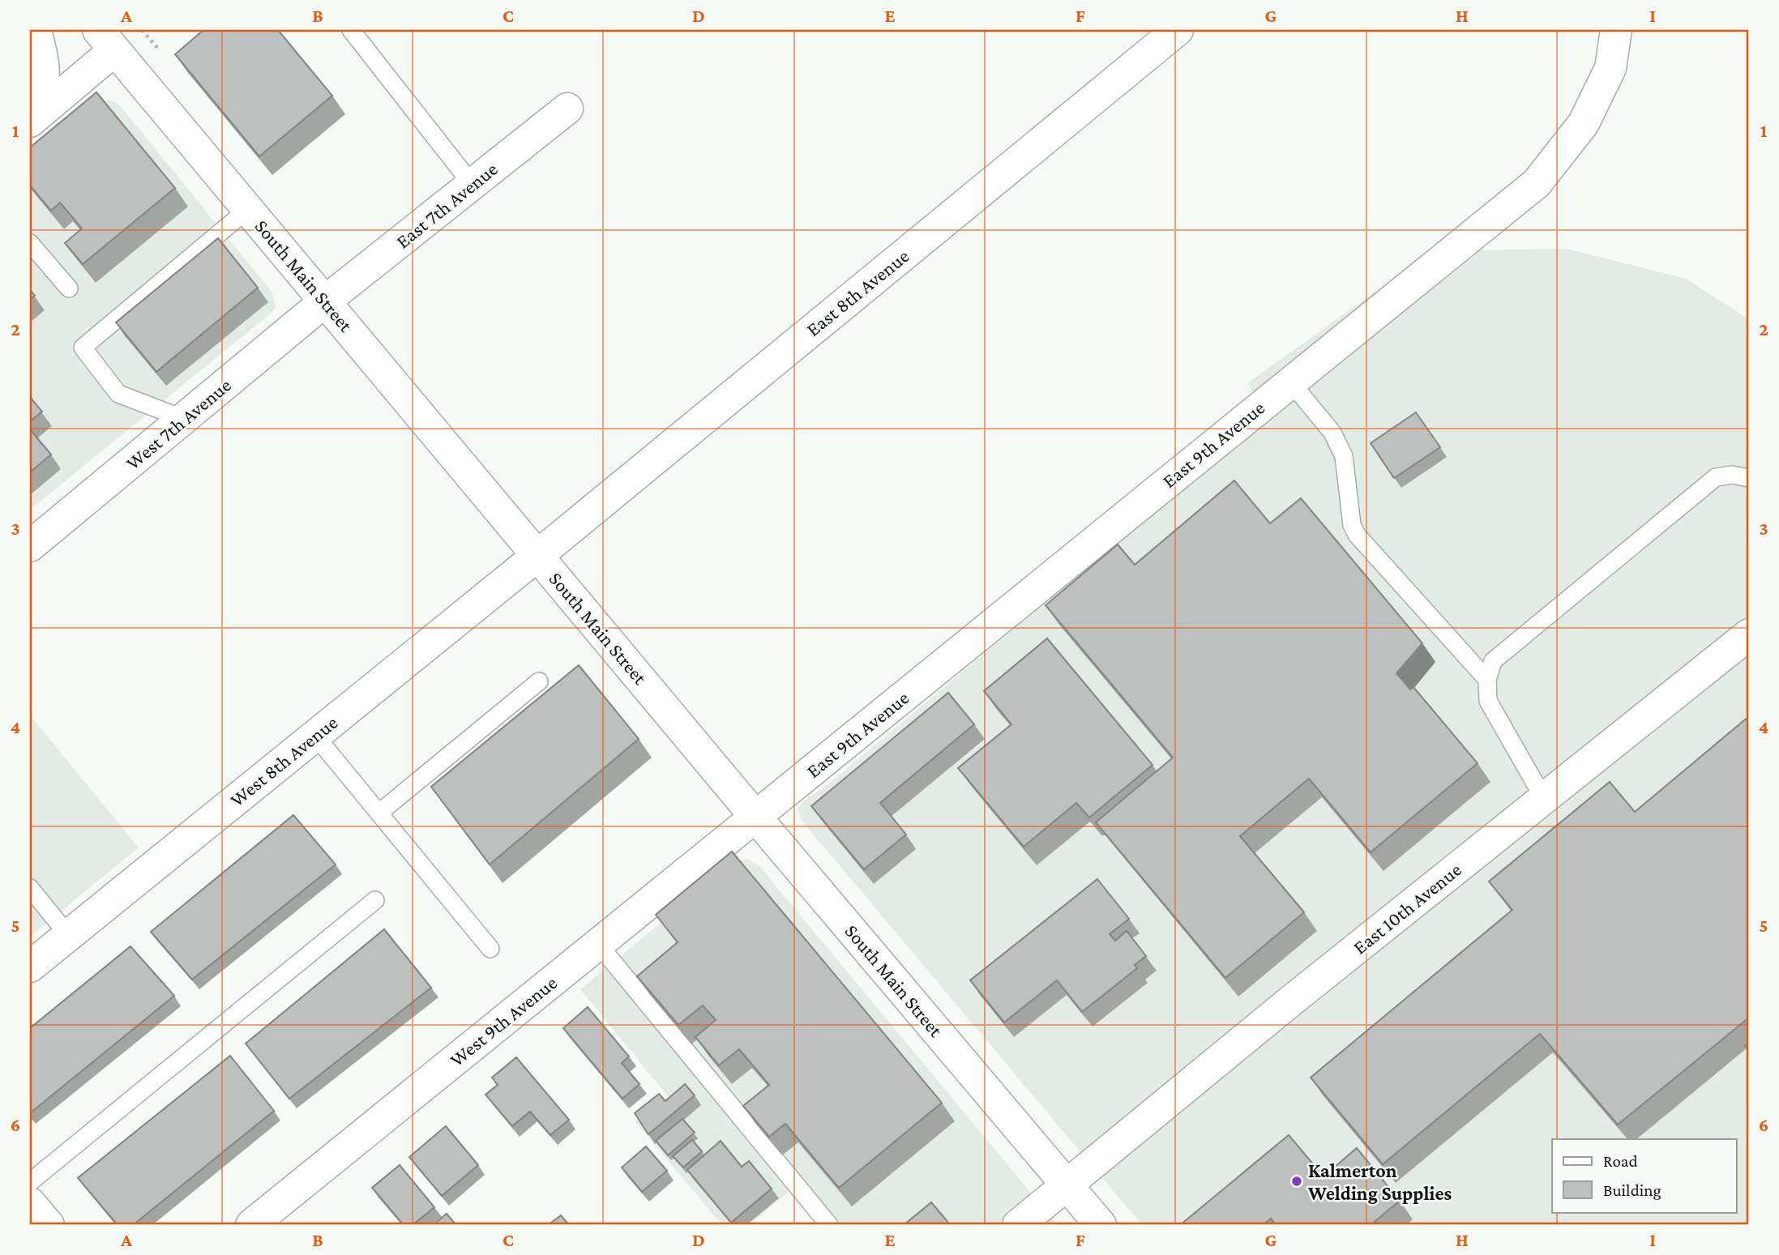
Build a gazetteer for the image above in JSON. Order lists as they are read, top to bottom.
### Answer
{
  "streets": {
    "street": [
      "East 7th Avenue",
      "South Main Street",
      "East 8th Avenue",
      "West 7th Avenue",
      "East 9th Avenue",
      "West 8th Avenue",
      "East 10th Avenue",
      "West 9th Avenue"
    ]
  },
  "crossings": [
    ["East 7th Avenue", "South Main Street"],
    ["East 7th Avenue", "West 7th Avenue"],
    ["South Main Street", "East 8th Avenue"],
    ["South Main Street", "West 7th Avenue"],
    ["South Main Street", "East 9th Avenue"],
    ["South Main Street", "West 8th Avenue"],
    ["South Main Street", "East 10th Avenue"],
    ["South Main Street", "West 9th Avenue"],
    ["East 8th Avenue", "West 8th Avenue"],
    ["East 9th Avenue", "West 9th Avenue"]
  ],
  "places": ["Kalmerton Welding Supplies"],
  "legend": ["Road", "Building"],
  "grid": {
    "columns": [
      "A",
      "B",
      "C",
      "D",
      "E",
      "F",
      "G",
      "H",
      "I"
    ],
    "rows": [
      "1",
      "2",
      "3",
      "4",
      "5",
      "6"
    ]
  }
}
